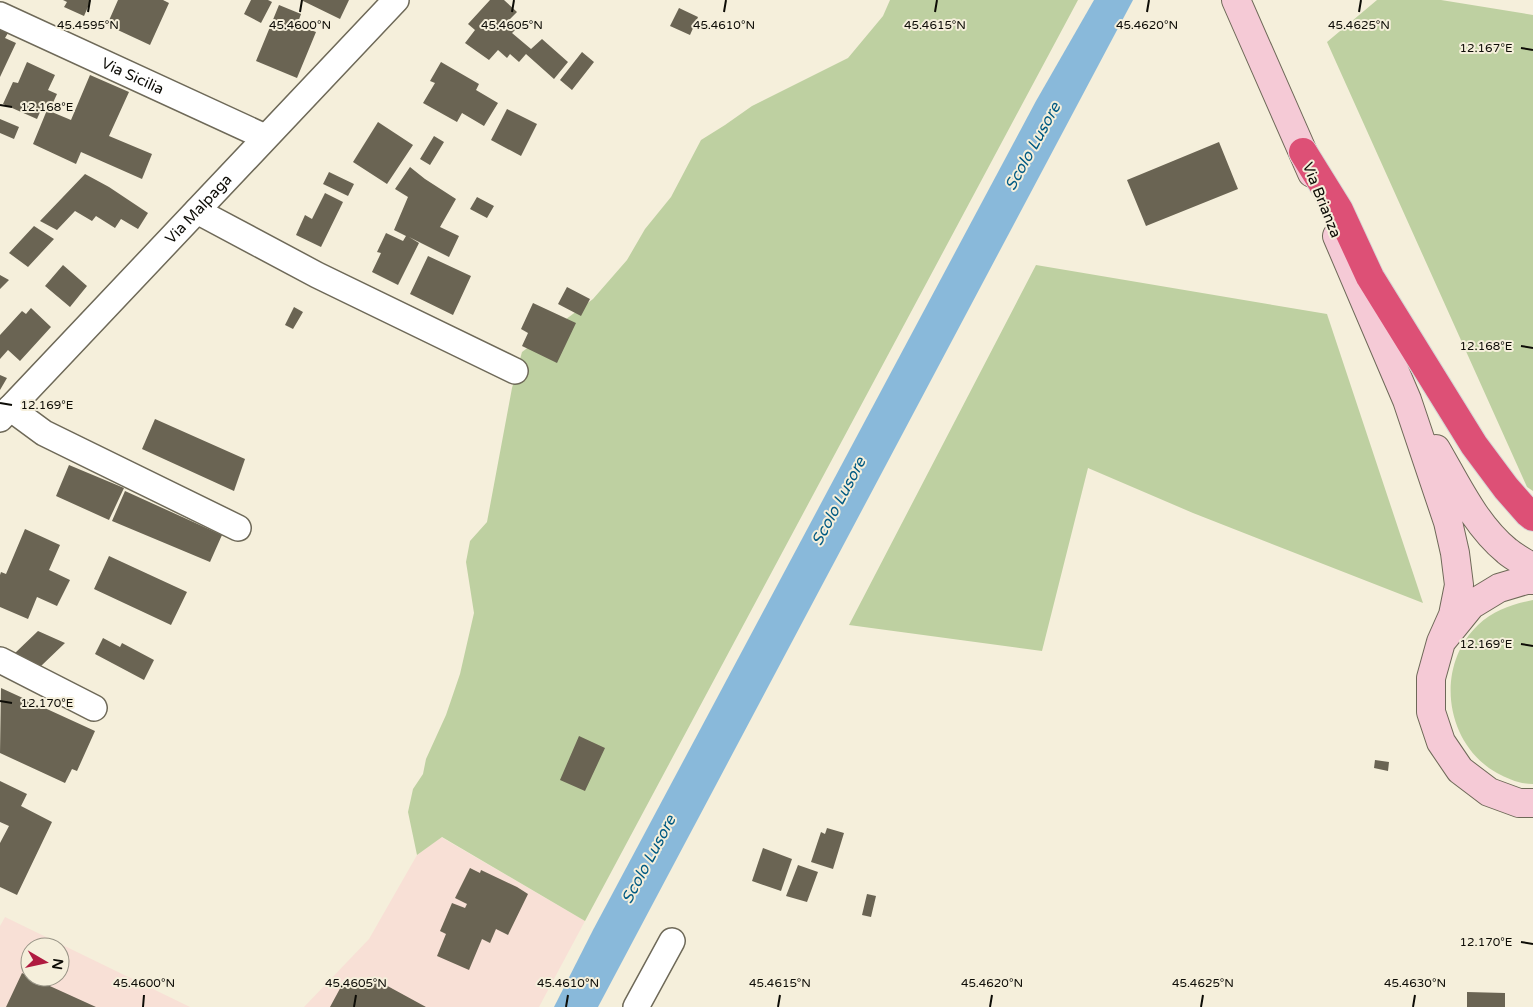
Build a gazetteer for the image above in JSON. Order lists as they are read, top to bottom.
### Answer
{
  "streets": {
    "main road": ["Via Brianza"],
    "street": ["Via Sicilia", "Via Malpaga"]
  },
  "crossings": [
    ["Via Sicilia", "Via Malpaga"]
  ],
  "water": ["Scolo Lusore"],
  "north": "right",
  "coordinates": [
    "45.4595°N",
    "45.4600°N",
    "45.4605°N",
    "45.4610°N",
    "45.4615°N",
    "45.4620°N",
    "45.4625°N",
    "12.167°E",
    "12.168°E",
    "12.169°E",
    "12.170°E",
    "45.4630°N"
  ]
}
